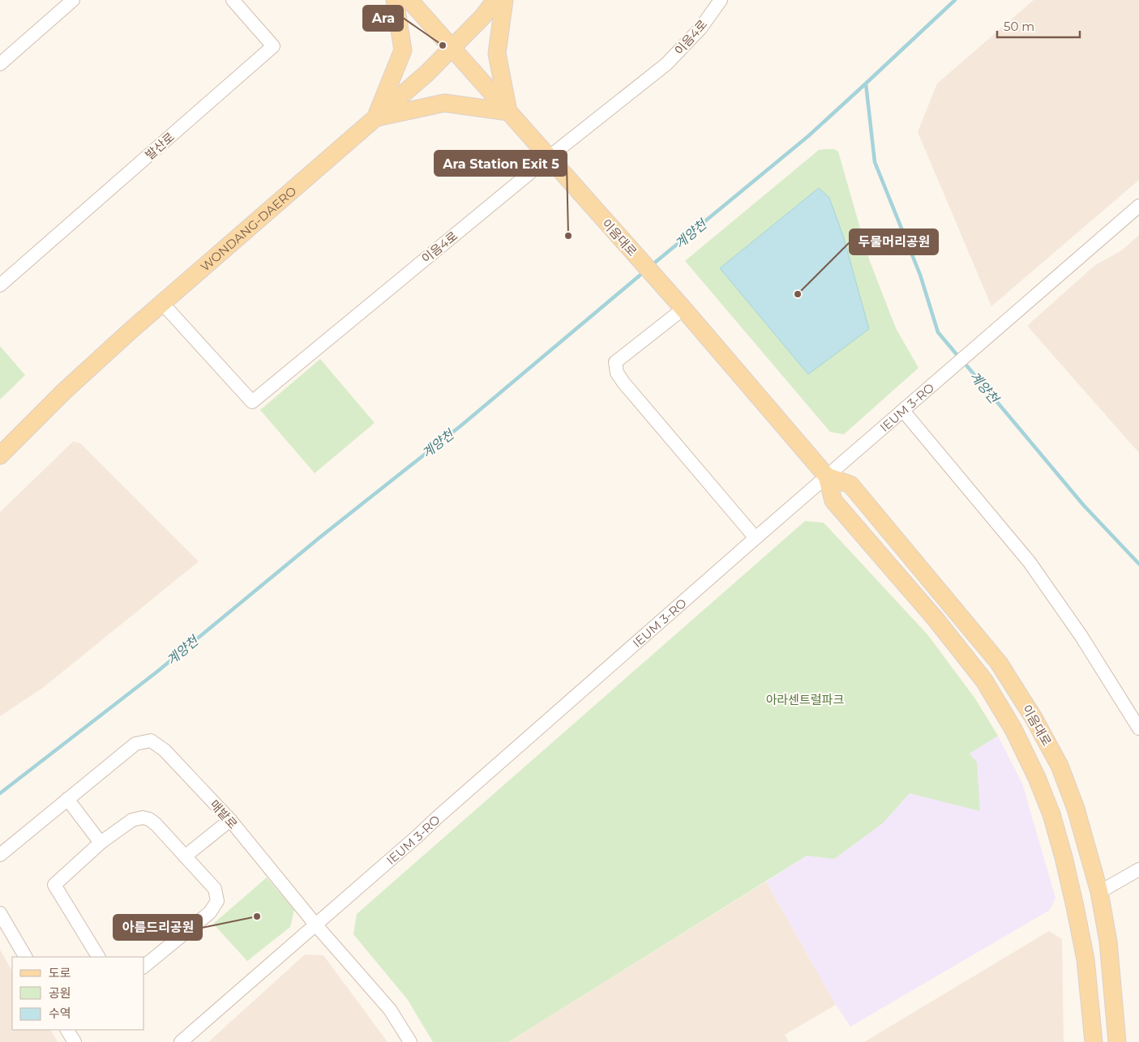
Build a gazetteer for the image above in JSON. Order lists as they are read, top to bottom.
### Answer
{
  "streets": {
    "main road": ["WONDANG-DAERO", "이음대로"],
    "street": [
      "이음4로",
      "발산로",
      "IEUM 3-RO",
      "매밭로"
    ]
  },
  "crossings": [
    ["이음4로", "WONDANG-DAERO"],
    ["이음4로", "이음대로"],
    ["WONDANG-DAERO", "이음대로"],
    ["이음대로", "IEUM 3-RO"],
    ["IEUM 3-RO", "매밭로"]
  ],
  "water": ["계양천"],
  "parks": ["아라센트럴파크"],
  "places": [
    "Ara",
    "Ara Station Exit 5",
    "두물머리공원",
    "아름드리공원"
  ],
  "legend": ["도로", "공원", "수역"],
  "scale_bar": "50 m"
}
